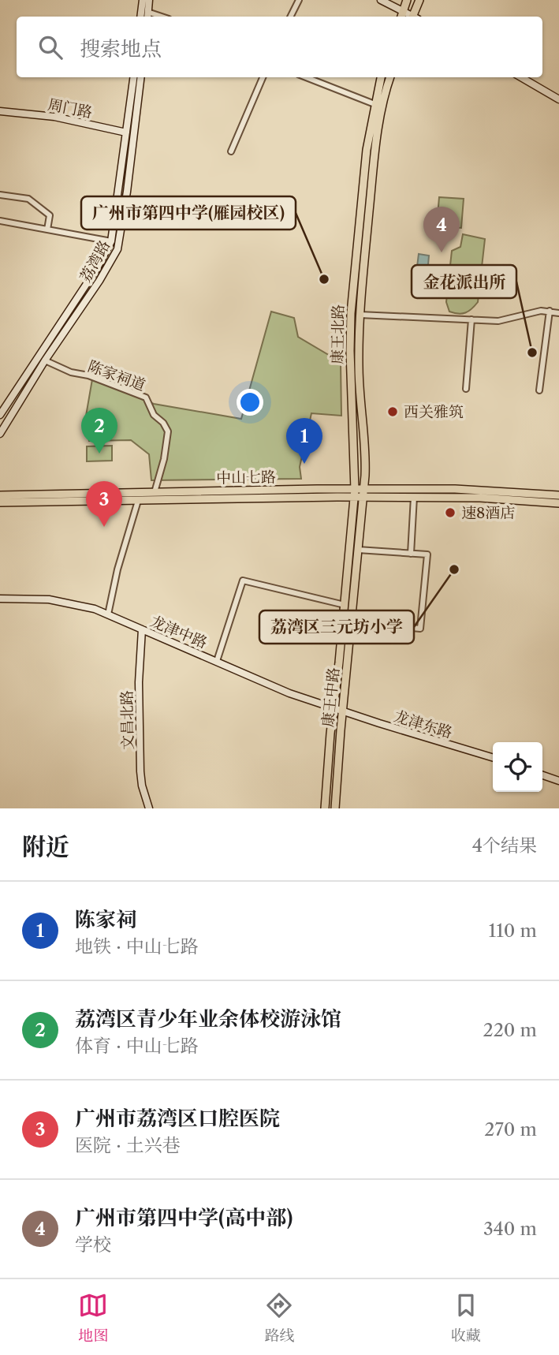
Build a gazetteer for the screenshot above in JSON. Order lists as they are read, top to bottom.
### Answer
{
  "streets": {
    "main road": [
      "周门路",
      "荔湾路",
      "康王北路",
      "中山七路",
      "龙津中路",
      "康王中路",
      "文昌北路",
      "龙津东路"
    ],
    "street": ["陈家祠道"]
  },
  "crossings": [
    ["周门路", "荔湾路"],
    ["荔湾路", "陈家祠道"],
    ["康王北路", "中山七路"],
    ["康王北路", "康王中路"],
    ["陈家祠道", "中山七路"],
    ["中山七路", "康王中路"],
    ["龙津中路", "康王中路"],
    ["龙津中路", "文昌北路"],
    ["龙津中路", "龙津东路"],
    ["康王中路", "龙津东路"]
  ],
  "places": [
    "广州市第四中学(雁园校区)",
    "金花派出所",
    "西关雅筑",
    "速8酒店",
    "荔湾区三元坊小学"
  ],
  "page": {
    "search": "搜索地点",
    "pins": [
      "4",
      "2",
      "1",
      "3"
    ],
    "heading": ["附近", "4个结果"],
    "list": [
      {
        "mark": "1",
        "name": "陈家祠",
        "note": "地铁 · 中山七路",
        "value": "110 m"
      },
      {
        "mark": "2",
        "name": "荔湾区青少年业余体校游泳馆",
        "note": "体育 · 中山七路",
        "value": "220 m"
      },
      {
        "mark": "3",
        "name": "广州市荔湾区口腔医院",
        "note": "医院 · 土兴巷",
        "value": "270 m"
      },
      {
        "mark": "4",
        "name": "广州市第四中学(高中部)",
        "note": "学校",
        "value": "340 m"
      }
    ],
    "nav": ["地图", "路线", "收藏"]
  }
}
